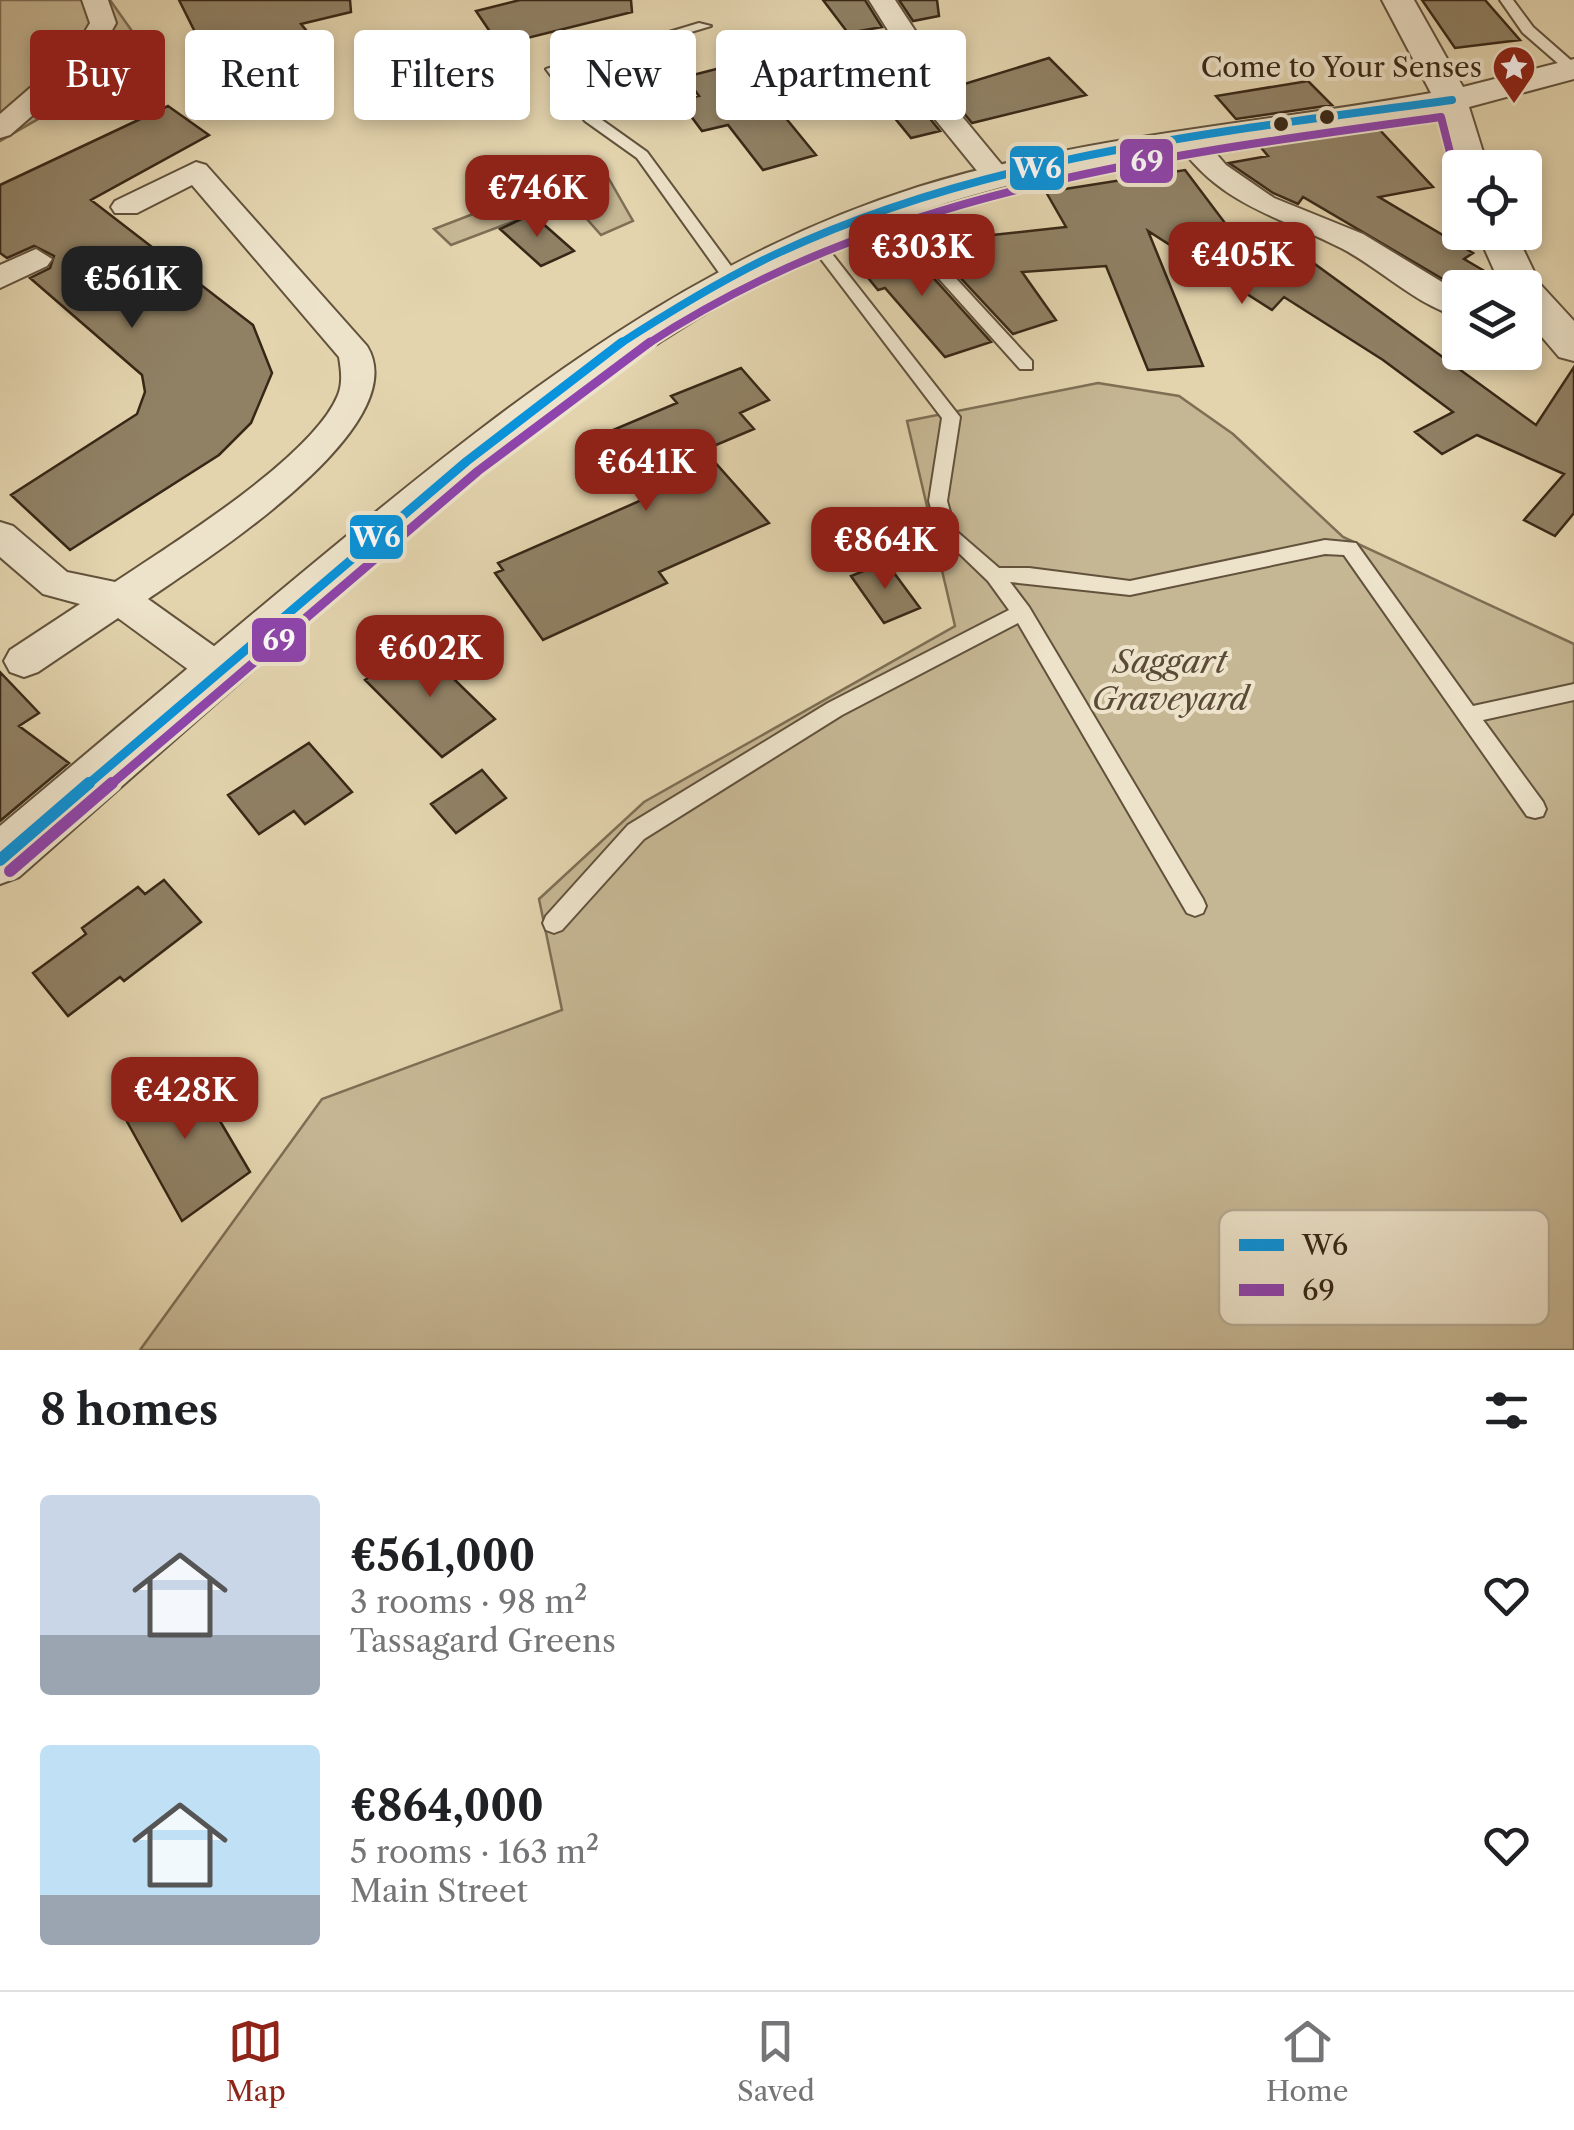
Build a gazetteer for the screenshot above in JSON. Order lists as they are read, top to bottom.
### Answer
{
  "parks": ["Saggart Graveyard"],
  "places": {
    "place": ["Come to Your Senses"]
  },
  "lines": ["transit line W6", "transit line 69"],
  "legend": ["W6", "69"],
  "page": {
    "chip": [
      "Buy",
      "Rent",
      "Filters",
      "New",
      "Apartment"
    ],
    "price": [
      "€746K",
      "€303K",
      "€405K",
      "€561K",
      "€641K",
      "€864K",
      "€602K",
      "€428K"
    ],
    "heading": "8 homes",
    "list": [
      {
        "name": "€561,000",
        "note": "3 rooms · 98 m² · Tassagard Greens"
      },
      {
        "name": "€864,000",
        "note": "5 rooms · 163 m² · Main Street"
      }
    ],
    "tabs": ["Map", "Saved", "Home"]
  }
}
